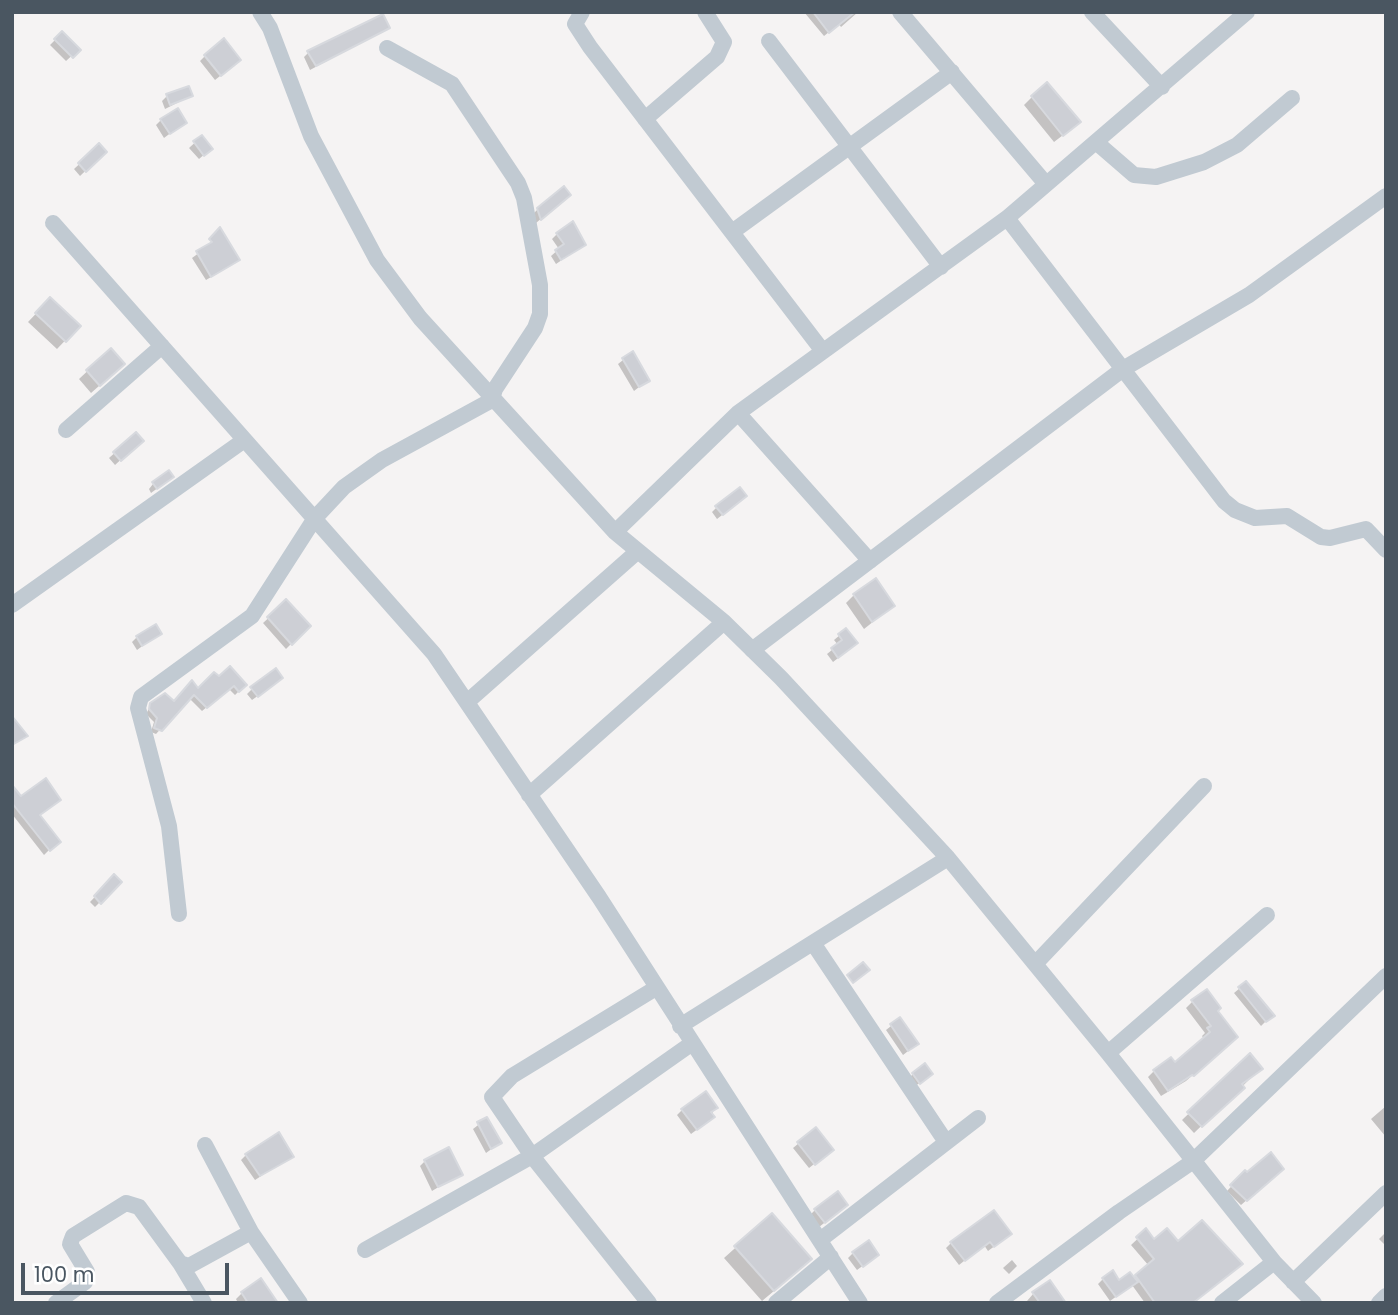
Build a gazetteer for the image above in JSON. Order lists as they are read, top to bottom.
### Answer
{
  "scale_bar": "100 m"
}
